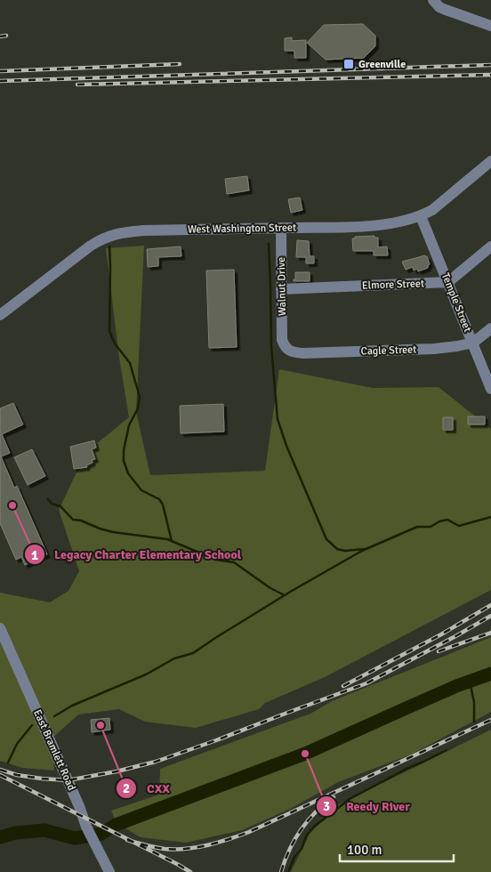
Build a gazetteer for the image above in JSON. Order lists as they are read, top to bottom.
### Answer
{
  "streets": {
    "street": [
      "West Washington Street",
      "Elmore Street",
      "Walnut Drive",
      "Temple Street",
      "Cagle Street",
      "East Bramlett Road"
    ]
  },
  "crossings": [
    ["West Washington Street", "Walnut Drive"],
    ["West Washington Street", "Temple Street"],
    ["Elmore Street", "Walnut Drive"],
    ["Elmore Street", "Temple Street"],
    ["Walnut Drive", "Cagle Street"],
    ["Temple Street", "Cagle Street"]
  ],
  "places": {
    "transit": ["Greenville"],
    "other": ["Legacy Charter Elementary School", "CXX", "Reedy River"]
  },
  "scale_bar": "100 m"
}
